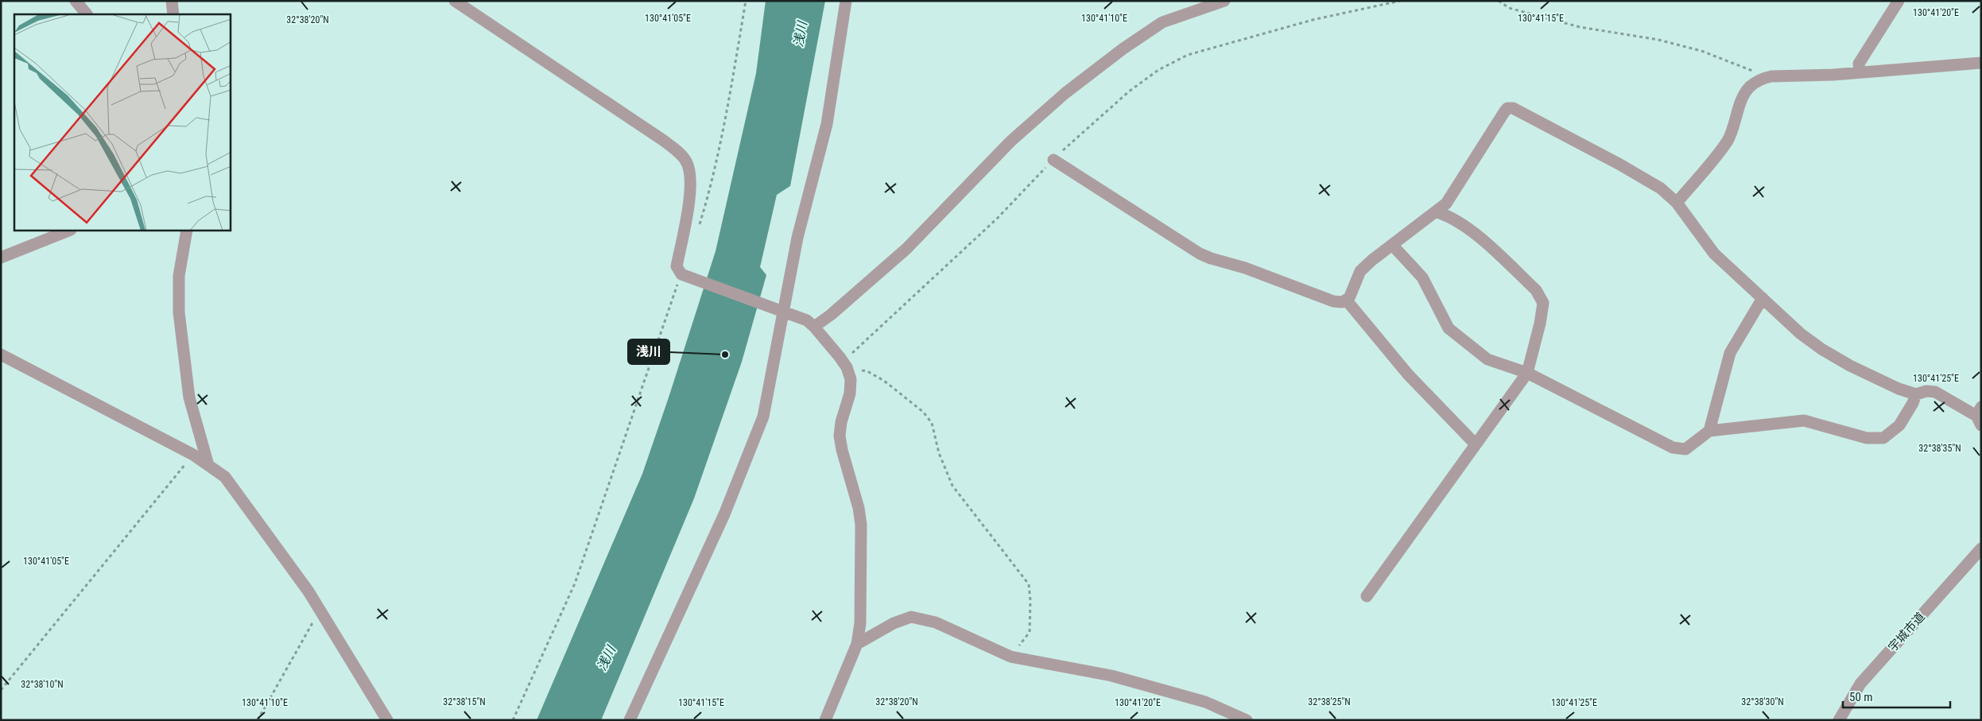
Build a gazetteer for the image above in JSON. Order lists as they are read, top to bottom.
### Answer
{
  "streets": {
    "street": ["宇城市道"]
  },
  "water": ["浅川"],
  "places": ["浅川"],
  "scale_bar": "50 m",
  "coordinates": [
    "130°41'20\"E",
    "130°41'10\"E",
    "130°41'15\"E",
    "130°41'05\"E",
    "32°38'20\"N",
    "130°41'25\"E",
    "32°38'35\"N",
    "32°38'10\"N",
    "32°38'15\"N",
    "32°38'25\"N",
    "32°38'30\"N"
  ]
}
